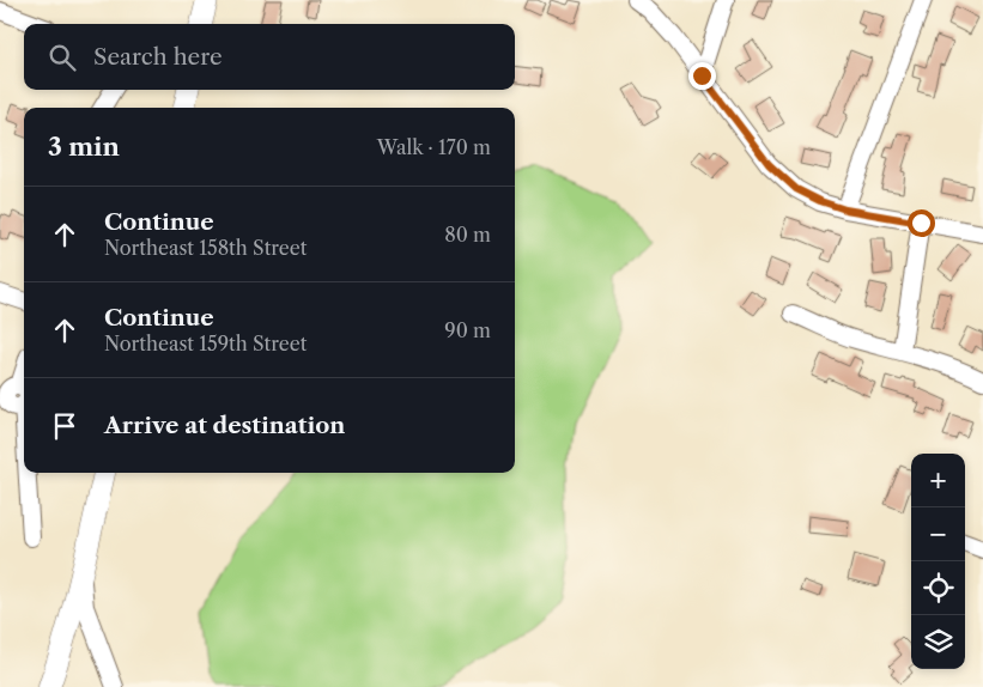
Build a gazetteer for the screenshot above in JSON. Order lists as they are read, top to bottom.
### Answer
{
  "page": {
    "search": "Search here",
    "heading": ["3 min", "Walk · 170 m"],
    "list": [
      ["Continue", "Northeast 158th Street", "80 m"],
      ["Continue", "Northeast 159th Street", "90 m"],
      "Arrive at destination"
    ],
    "map_buttons": ["+", "−"]
  }
}
